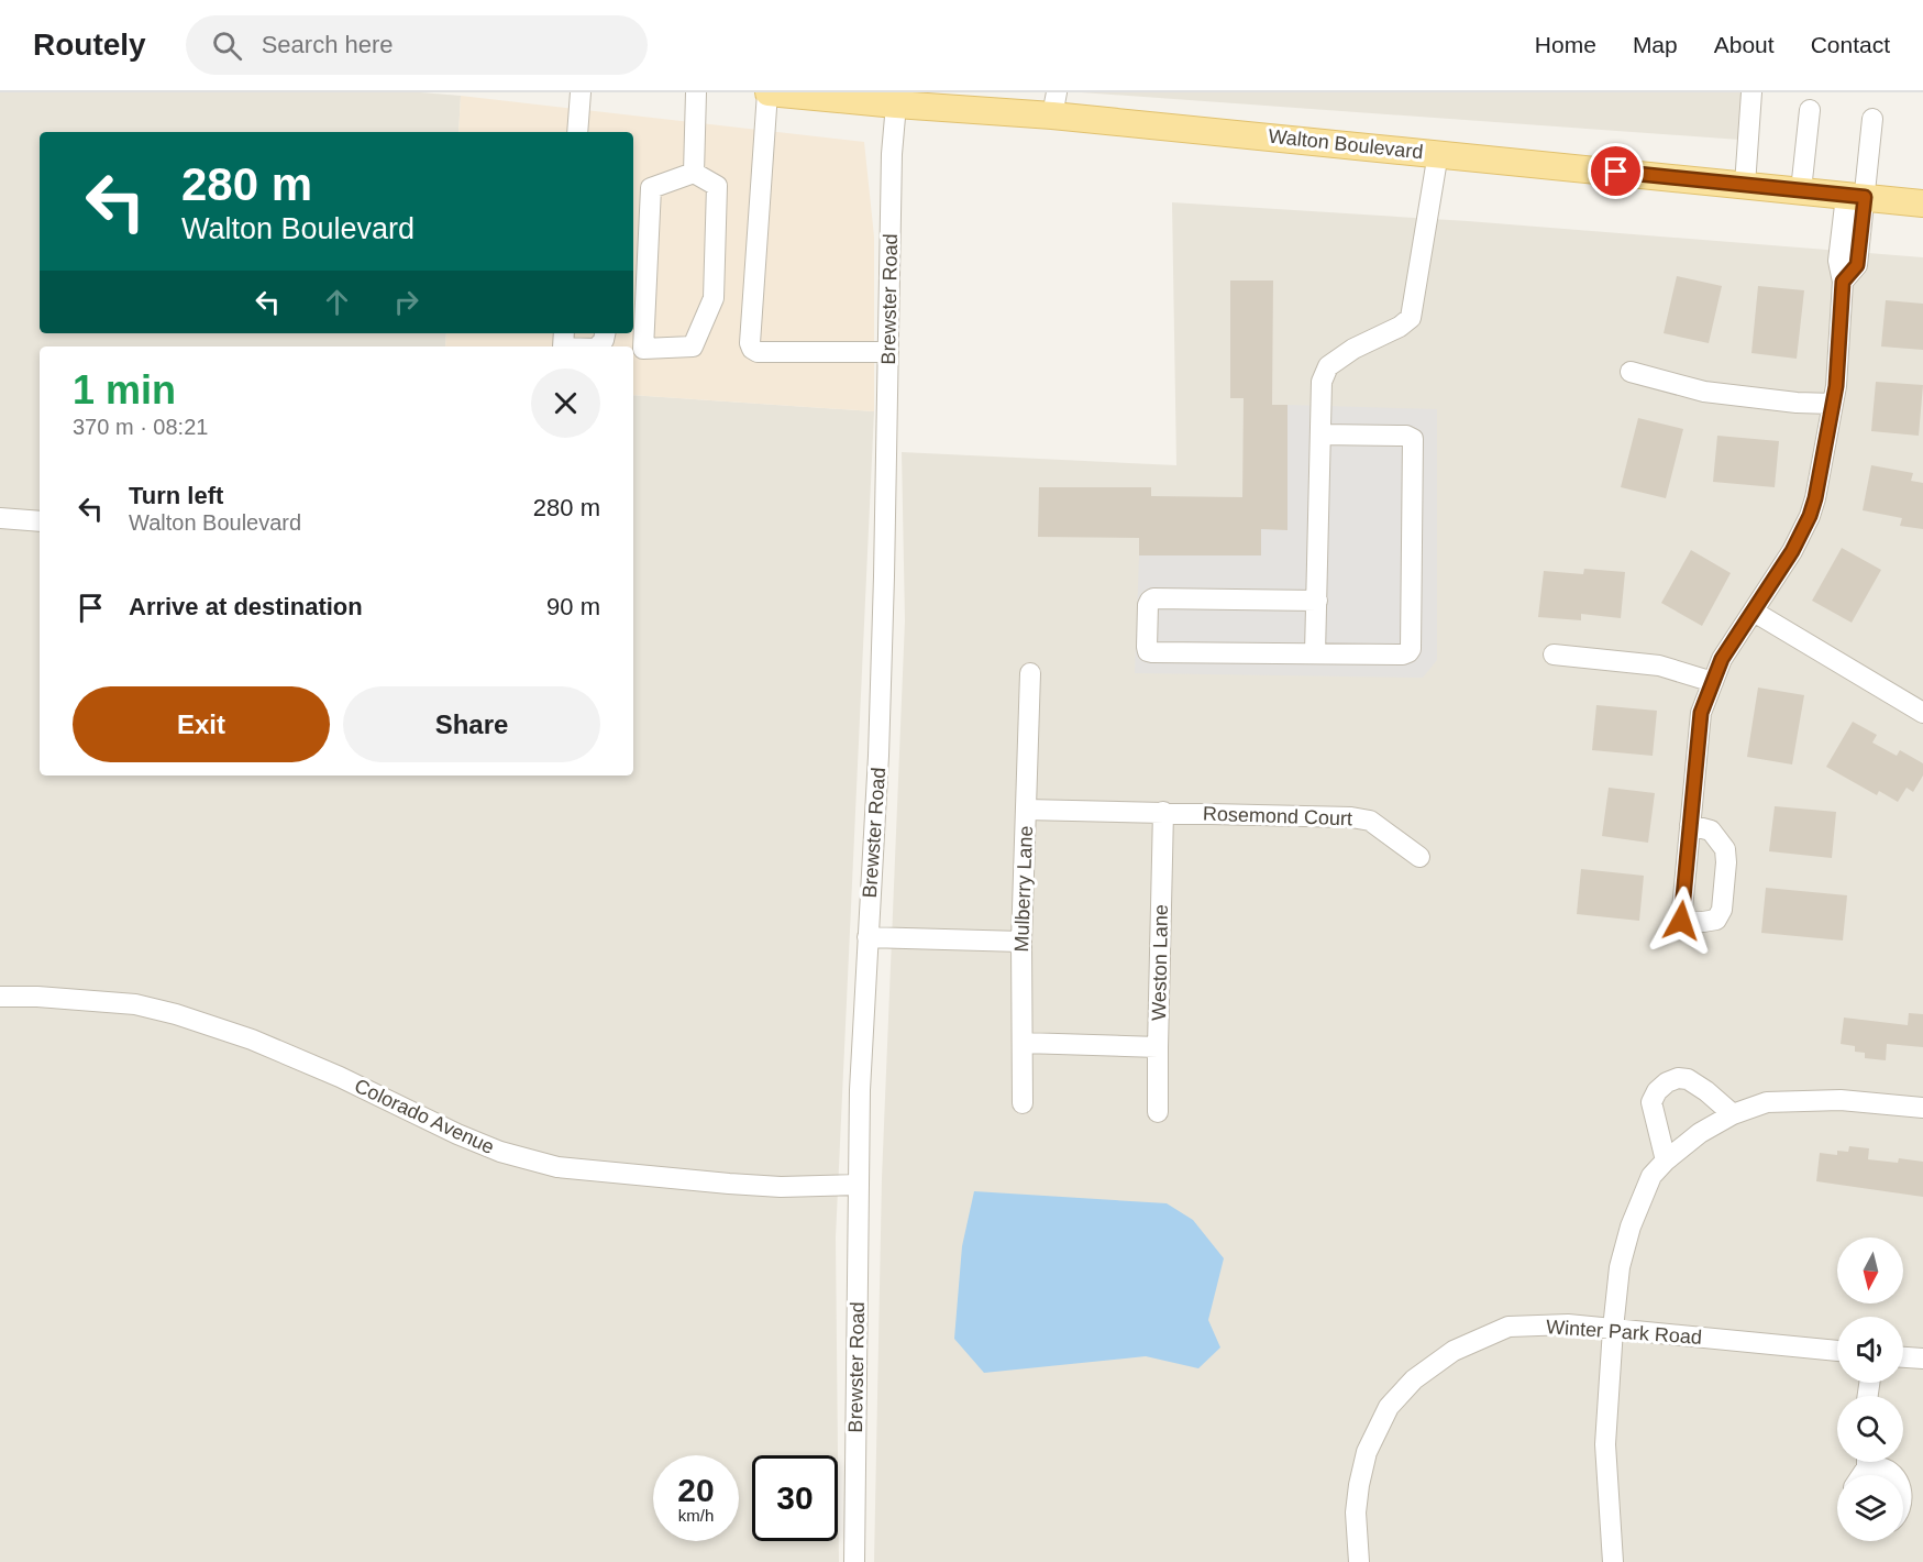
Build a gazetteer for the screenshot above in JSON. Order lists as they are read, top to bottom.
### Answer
{
  "streets": {
    "main road": ["Walton Boulevard"],
    "street": [
      "Brewster Road",
      "Rosemond Court",
      "Mulberry Lane",
      "Weston Lane",
      "Colorado Avenue",
      "Winter Park Road"
    ]
  },
  "crossings": [
    ["Walton Boulevard", "Brewster Road"],
    ["Brewster Road", "Colorado Avenue"],
    ["Rosemond Court", "Mulberry Lane"],
    ["Rosemond Court", "Weston Lane"]
  ],
  "north": "bottom",
  "page": {
    "header": "Routely",
    "search": "Search here",
    "nav": [
      "Home",
      "Map",
      "About",
      "Contact"
    ],
    "turn": ["280 m", "Walton Boulevard"],
    "heading": ["1 min", "370 m · 08:21"],
    "list": [
      {
        "name": "Turn left",
        "note": "Walton Boulevard",
        "value": "280 m"
      },
      {
        "name": "Arrive at destination",
        "value": "90 m"
      }
    ],
    "buttons": ["Exit", "Share"],
    "speed": "20 km/h",
    "limit": "30"
  }
}
